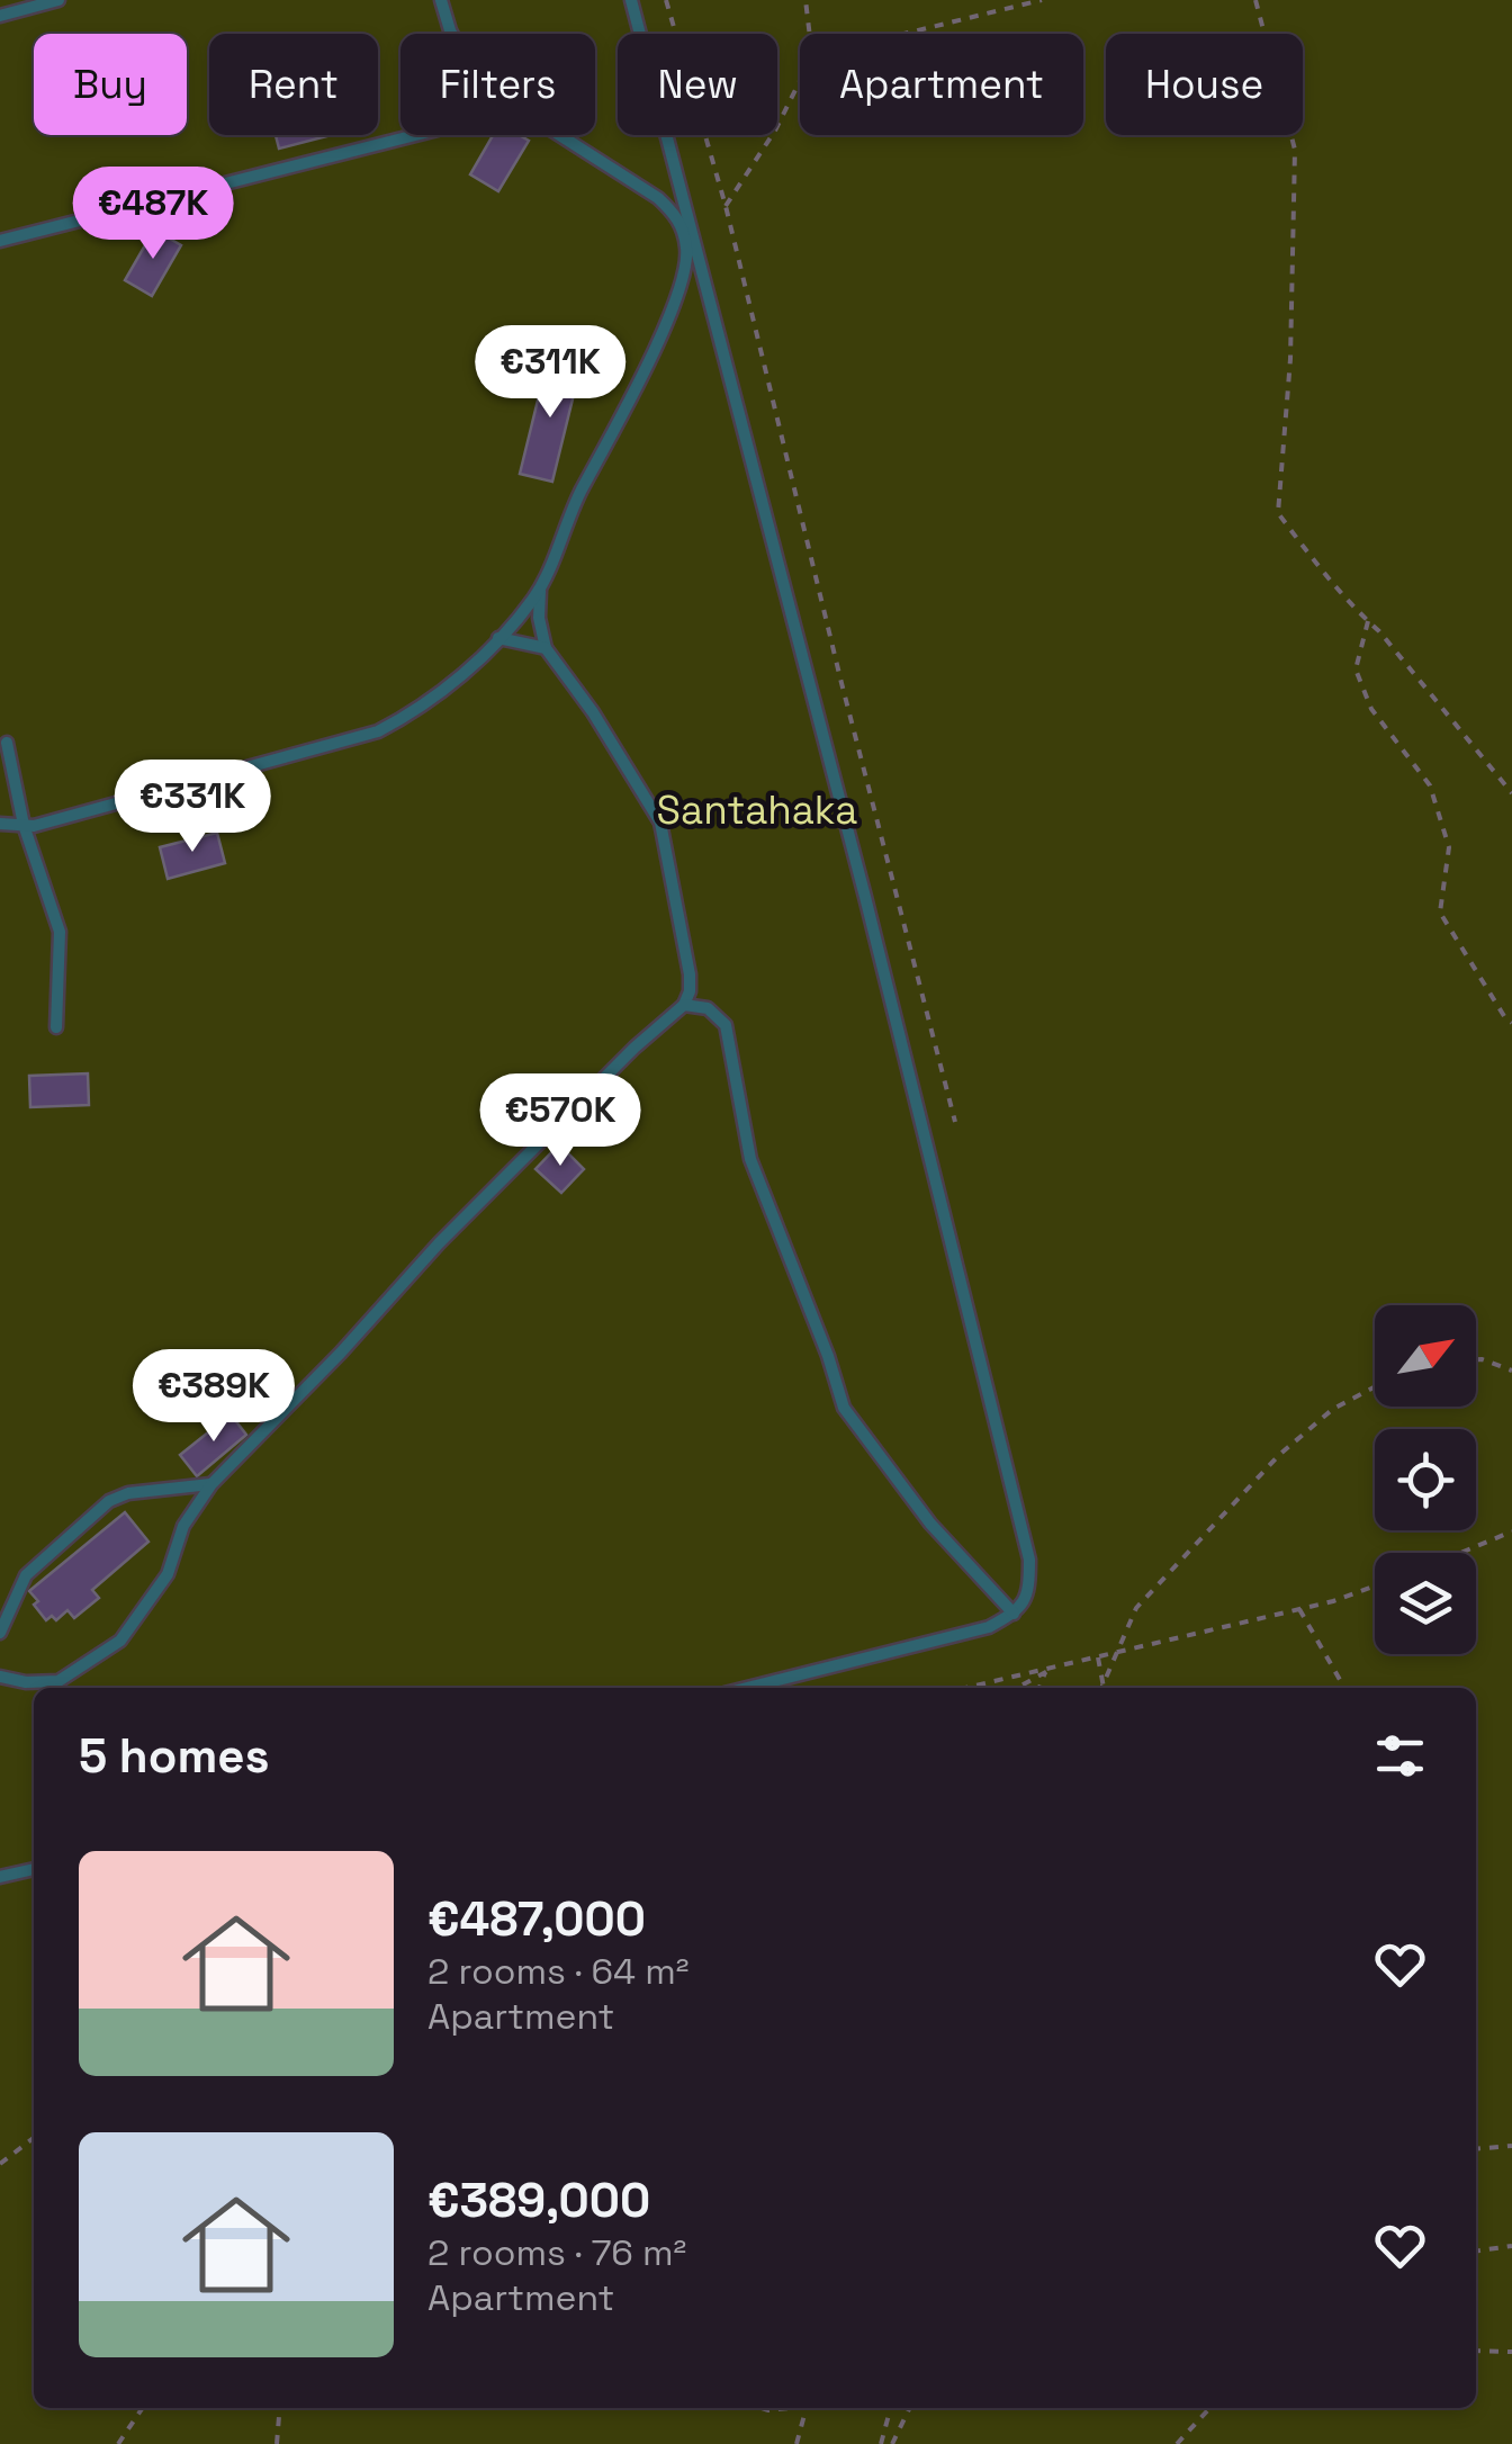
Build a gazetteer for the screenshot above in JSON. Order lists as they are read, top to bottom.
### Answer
{
  "parks": ["Santahaka"],
  "north": "top right",
  "page": {
    "chip": [
      "Buy",
      "Rent",
      "Filters",
      "New",
      "Apartment",
      "House"
    ],
    "price": [
      "€487K",
      "€311K",
      "€331K",
      "€570K",
      "€389K"
    ],
    "heading": "5 homes",
    "list": [
      {
        "name": "€487,000",
        "note": "2 rooms · 64 m² · Apartment"
      },
      {
        "name": "€389,000",
        "note": "2 rooms · 76 m² · Apartment"
      }
    ]
  }
}
